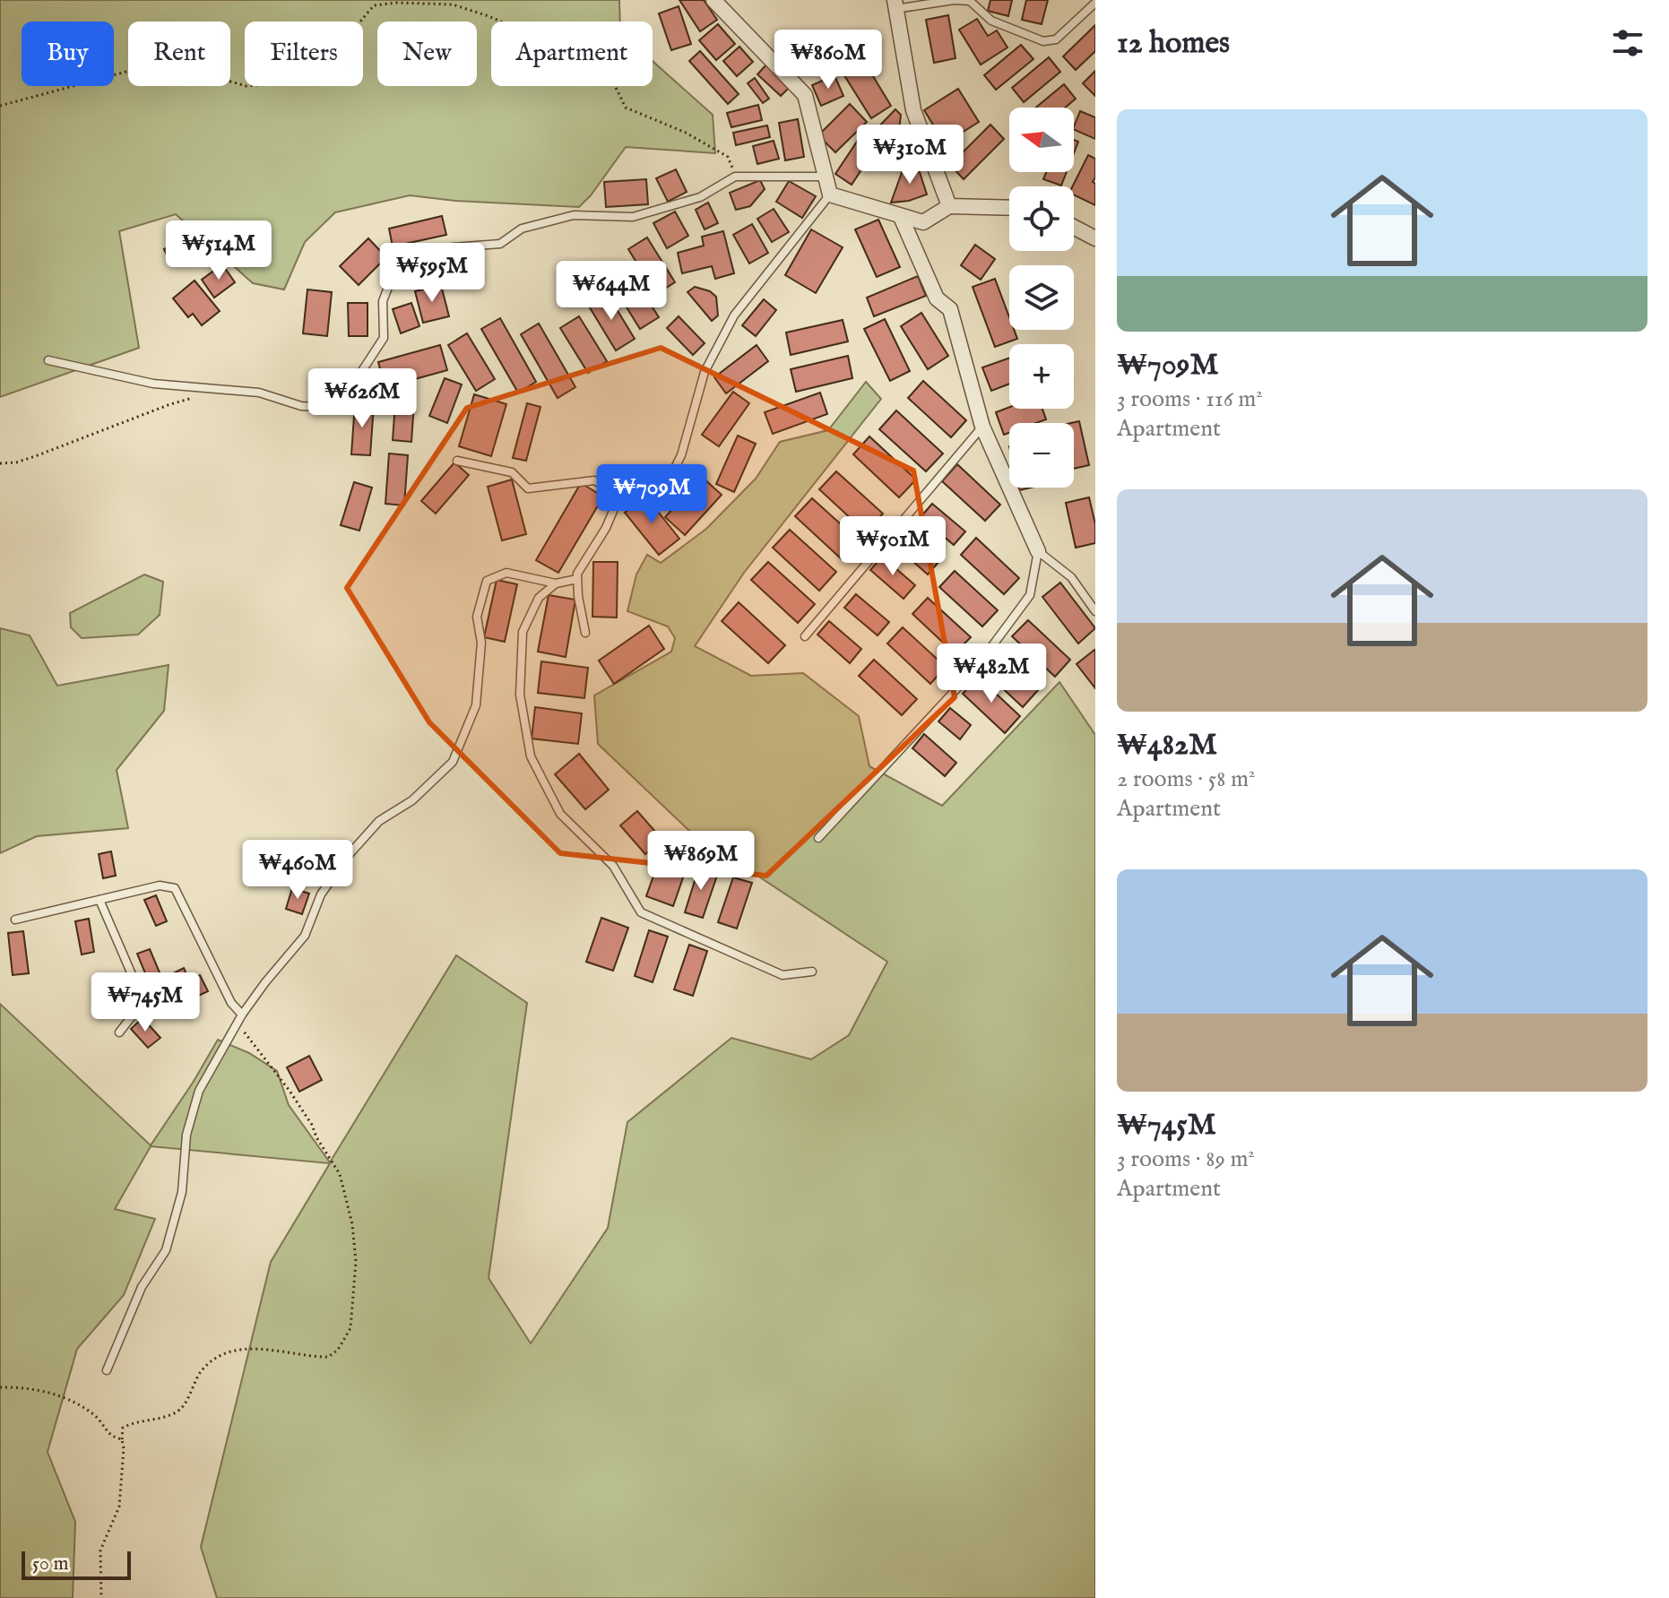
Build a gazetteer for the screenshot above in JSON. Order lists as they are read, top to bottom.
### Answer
{
  "scale_bar": "50 m",
  "north": "left",
  "page": {
    "heading": "12 homes",
    "chip": [
      "Buy",
      "Rent",
      "Filters",
      "New",
      "Apartment"
    ],
    "price": [
      "₩860M",
      "₩310M",
      "₩514M",
      "₩595M",
      "₩644M",
      "₩626M",
      "₩709M",
      "₩501M",
      "₩482M",
      "₩869M",
      "₩460M",
      "₩745M"
    ],
    "list": [
      {
        "name": "₩709M",
        "note": "3 rooms · 116 m² · Apartment"
      },
      {
        "name": "₩482M",
        "note": "2 rooms · 58 m² · Apartment"
      },
      {
        "name": "₩745M",
        "note": "3 rooms · 89 m² · Apartment"
      }
    ],
    "map_buttons": ["+", "−"],
    "scale": "50 m"
  }
}
